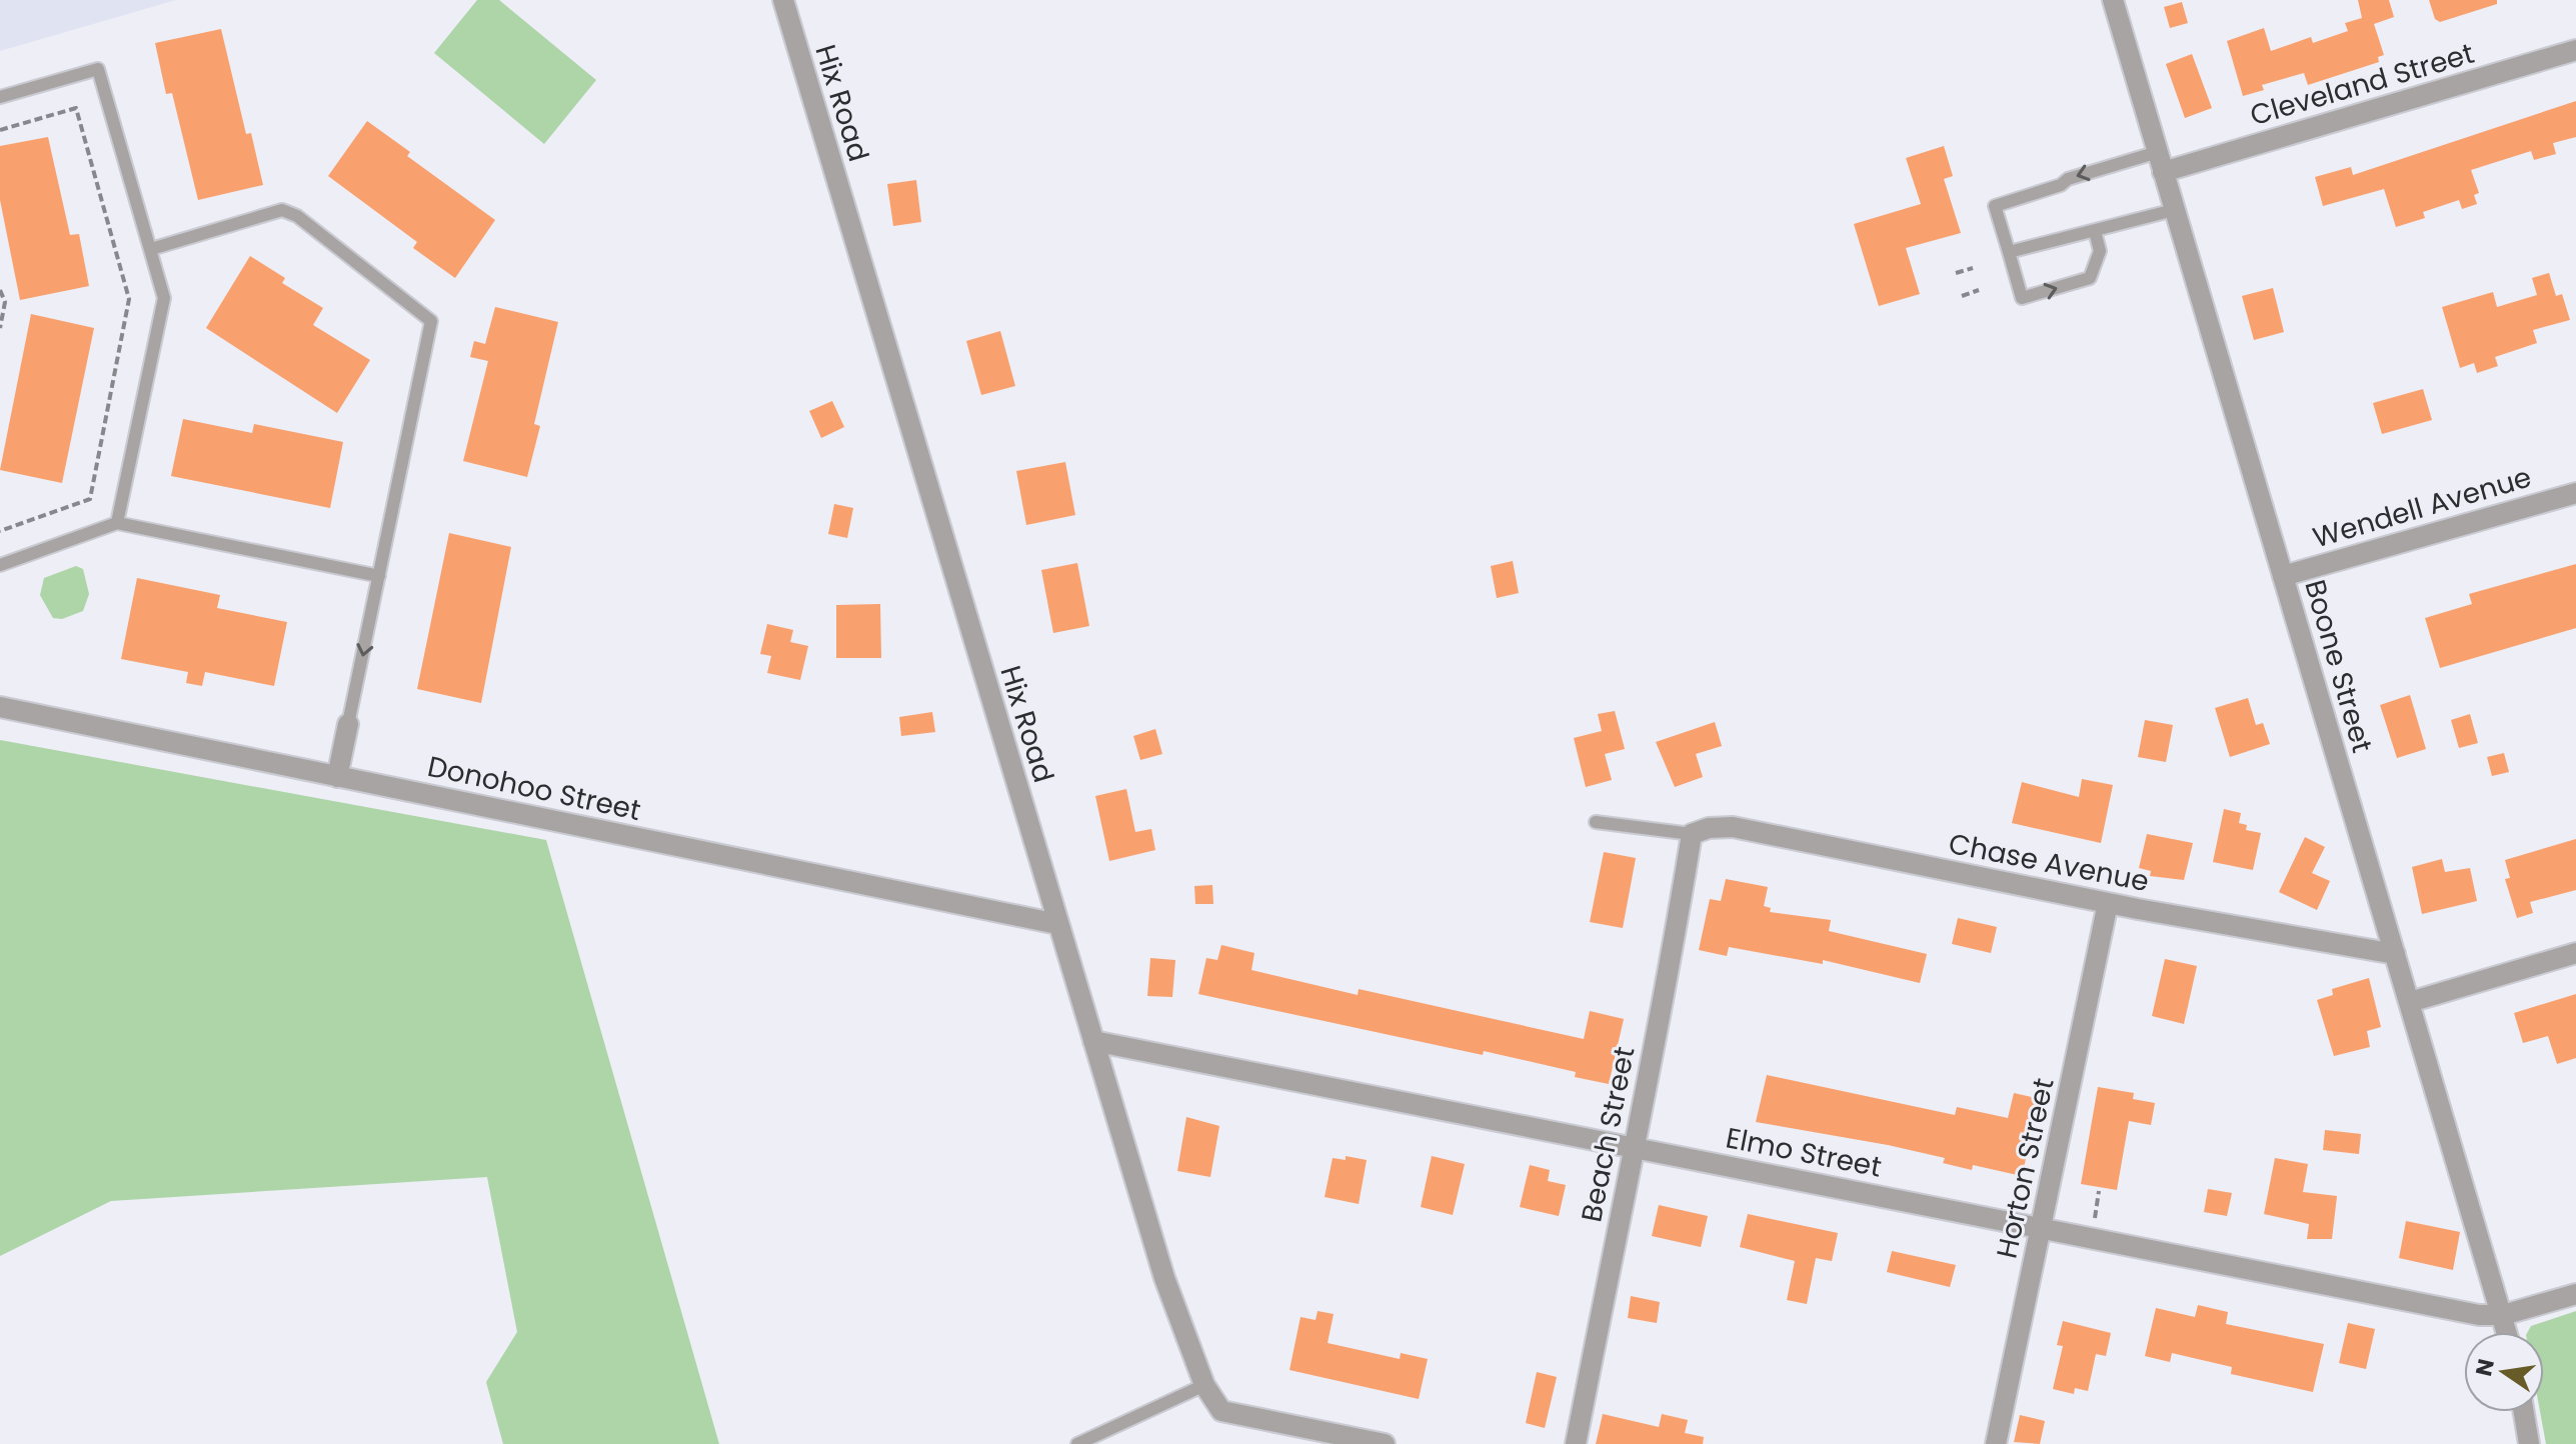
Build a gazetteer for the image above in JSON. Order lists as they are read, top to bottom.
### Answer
{
  "streets": {
    "street": [
      "Cleveland Street",
      "Hix Road",
      "Wendell Avenue",
      "Boone Street",
      "Donohoo Street",
      "Chase Avenue",
      "Beach Street",
      "Elmo Street",
      "Horton Street"
    ]
  },
  "crossings": [
    ["Cleveland Street", "Boone Street"],
    ["Hix Road", "Donohoo Street"],
    ["Hix Road", "Elmo Street"],
    ["Wendell Avenue", "Boone Street"],
    ["Boone Street", "Chase Avenue"],
    ["Boone Street", "Elmo Street"],
    ["Chase Avenue", "Beach Street"],
    ["Chase Avenue", "Horton Street"],
    ["Beach Street", "Elmo Street"],
    ["Elmo Street", "Horton Street"]
  ],
  "north": "left"
}
